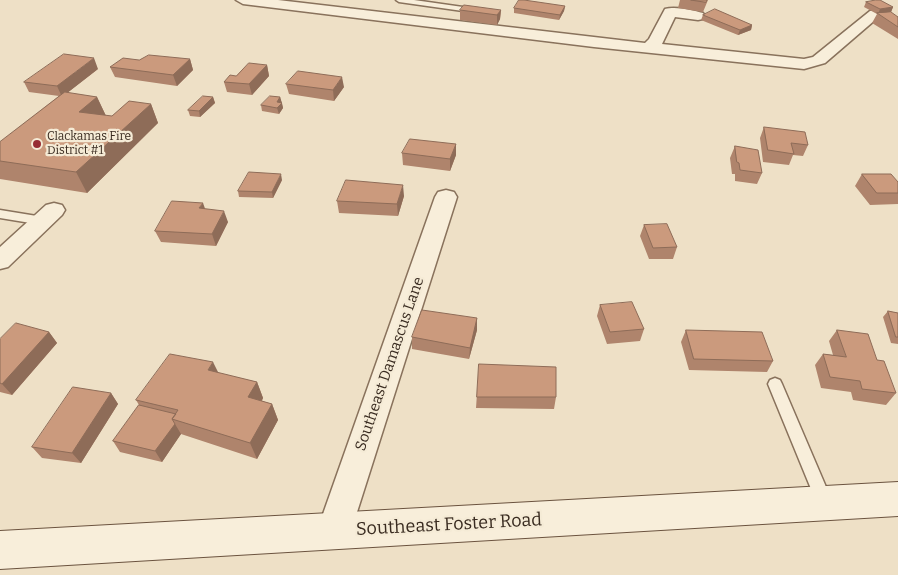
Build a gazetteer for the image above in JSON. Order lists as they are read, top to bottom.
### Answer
{
  "streets": {
    "main road": ["Southeast Foster Road"],
    "street": ["Southeast Damascus Lane"]
  },
  "crossings": [
    ["Southeast Damascus Lane", "Southeast Foster Road"]
  ],
  "places": ["Clackamas Fire District #1"]
}
